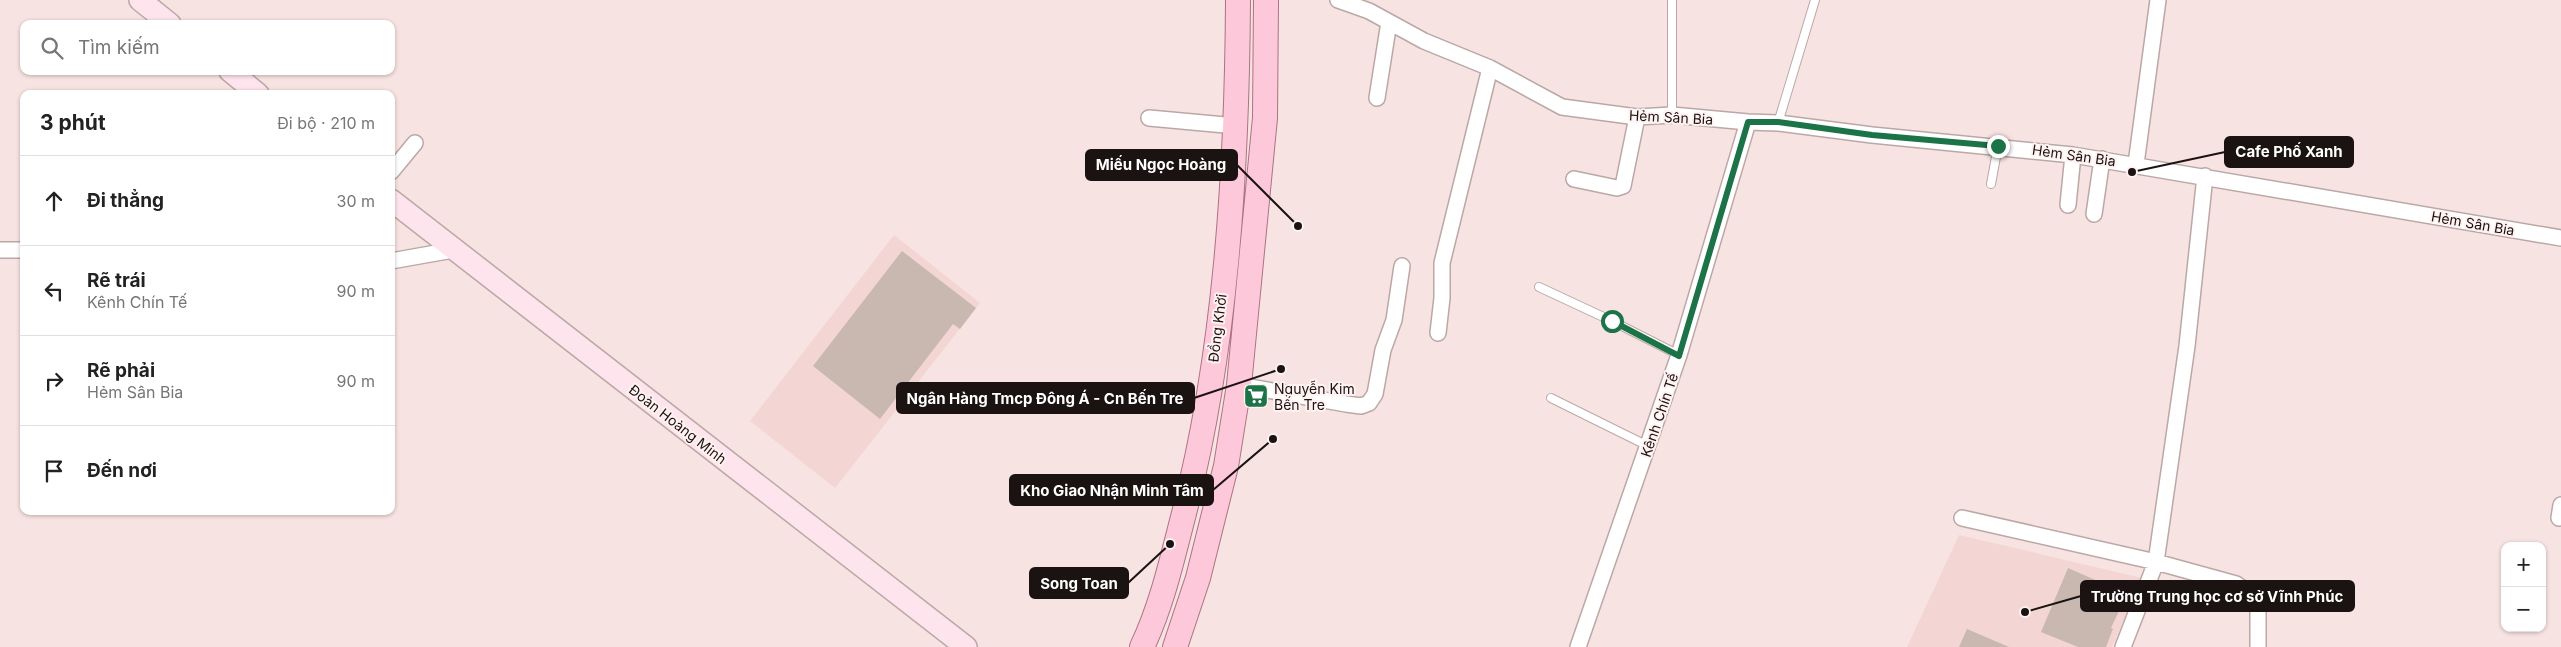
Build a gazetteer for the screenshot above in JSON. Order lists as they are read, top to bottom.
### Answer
{
  "streets": {
    "main road": ["Đồng Khởi", "Đoàn Hoàng Minh"],
    "street": ["Hẻm Sân Bia", "Kênh Chín Tế"]
  },
  "crossings": [
    ["Hẻm Sân Bia", "Kênh Chín Tế"]
  ],
  "places": {
    "other": [
      "Cafe Phố Xanh",
      "Miếu Ngọc Hoàng",
      "Ngân Hàng Tmcp Đông Á - Cn Bến Tre",
      "Kho Giao Nhận Minh Tâm",
      "Song Toan",
      "Trường Trung học cơ sở Vĩnh Phúc"
    ],
    "supermarket": ["Nguyễn Kim Bến Tre"]
  },
  "page": {
    "search": "Tìm kiếm",
    "heading": ["3 phút", "Đi bộ · 210 m"],
    "list": [
      ["Đi thẳng", "30 m"],
      ["Rẽ trái", "Kênh Chín Tế", "90 m"],
      ["Rẽ phải", "Hẻm Sân Bia", "90 m"],
      "Đến nơi"
    ],
    "map_buttons": ["+", "−"]
  }
}
